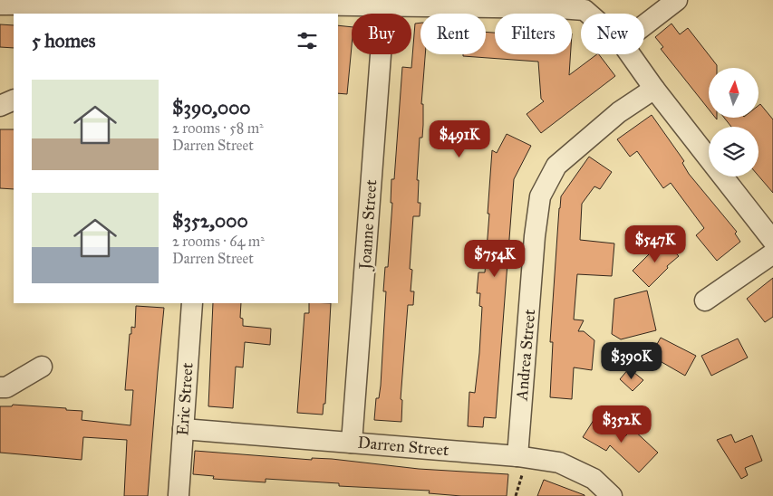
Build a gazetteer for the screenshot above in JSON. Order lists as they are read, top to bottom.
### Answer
{
  "streets": {
    "street": [
      "Joanne Street",
      "Andrea Street",
      "Eric Street",
      "Darren Street"
    ]
  },
  "crossings": [
    ["Joanne Street", "Darren Street"],
    ["Andrea Street", "Darren Street"],
    ["Eric Street", "Darren Street"]
  ],
  "north": "top",
  "page": {
    "chip": [
      "Buy",
      "Rent",
      "Filters",
      "New"
    ],
    "heading": "5 homes",
    "list": [
      {
        "name": "$390,000",
        "note": "2 rooms · 58 m² · Darren Street"
      },
      {
        "name": "$352,000",
        "note": "2 rooms · 64 m² · Darren Street"
      }
    ],
    "price": [
      "$491K",
      "$547K",
      "$754K",
      "$390K",
      "$352K"
    ]
  }
}
